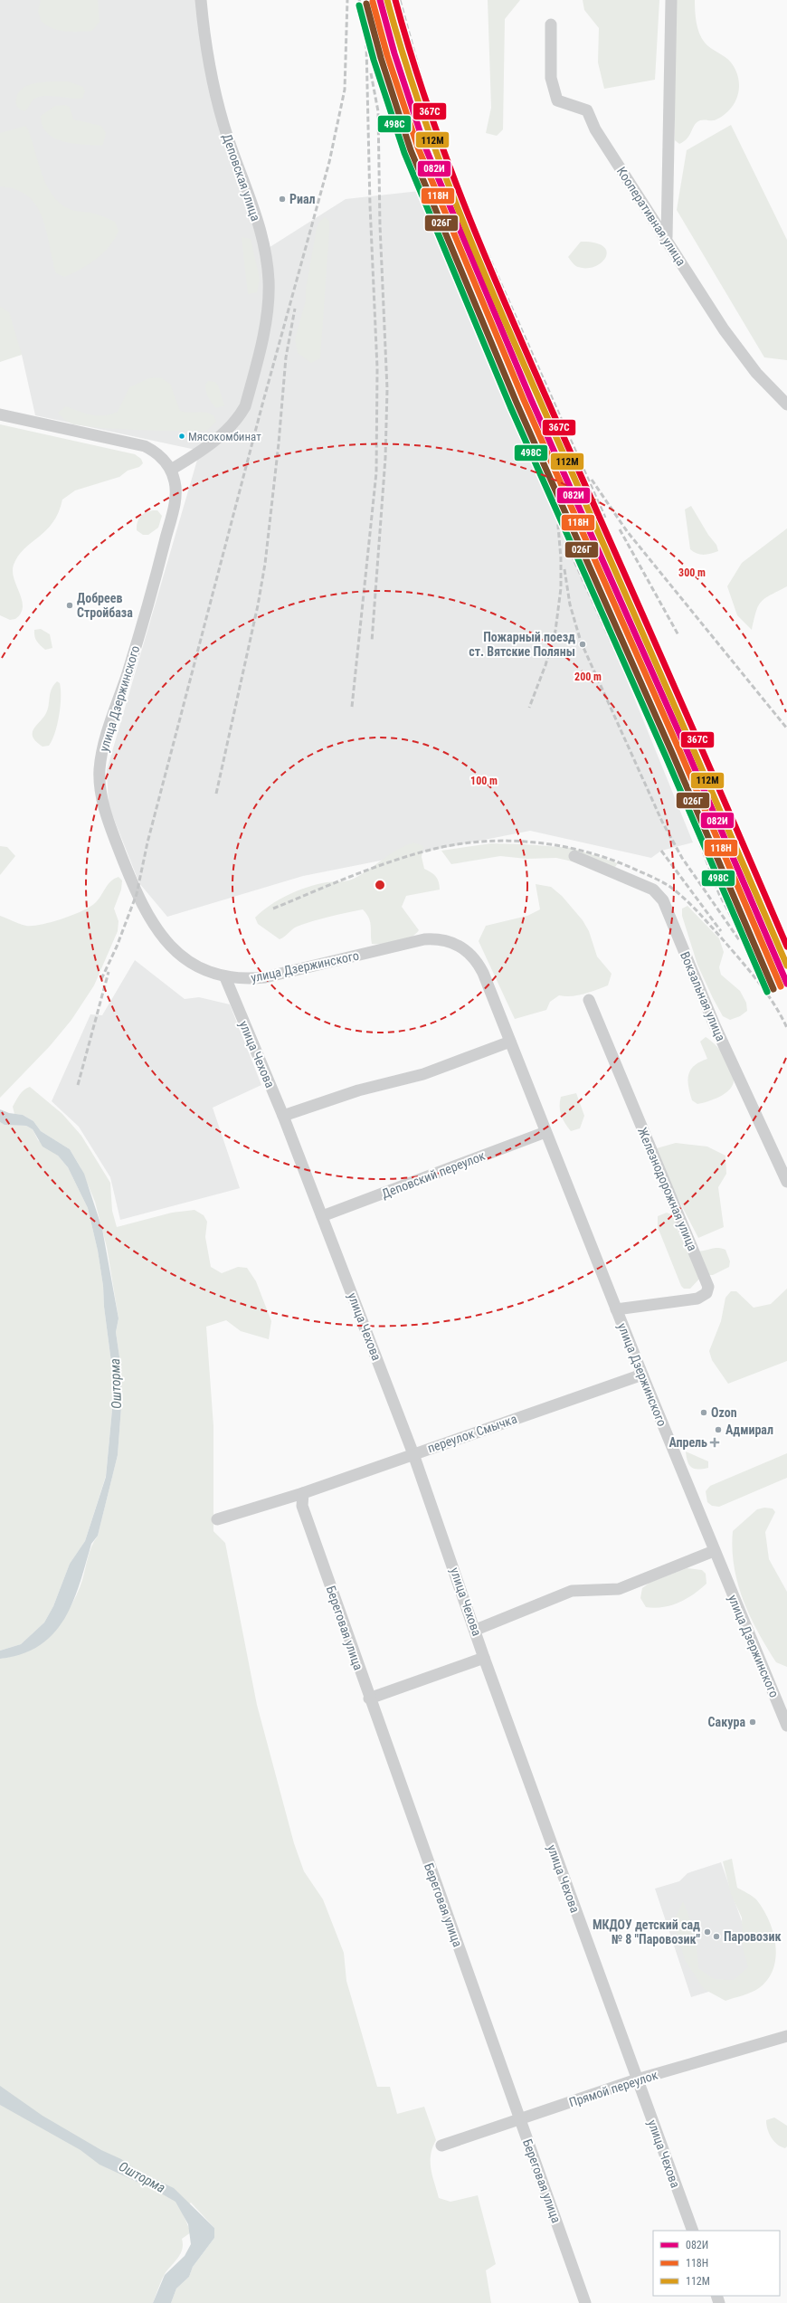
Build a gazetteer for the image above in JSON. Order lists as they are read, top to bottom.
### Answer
{
  "streets": {
    "street": [
      "Деповская улица",
      "Кооперативная улица",
      "улица Дзержинского",
      "Вокзальная улица",
      "улица Чехова",
      "Деповский переулок",
      "Железнодорожная улица",
      "переулок Смычка",
      "Береговая улица",
      "Прямой переулок"
    ]
  },
  "crossings": [
    ["Деповская улица", "улица Дзержинского"],
    ["улица Дзержинского", "улица Чехова"],
    ["улица Дзержинского", "Деповский переулок"],
    ["улица Дзержинского", "Железнодорожная улица"],
    ["улица Дзержинского", "переулок Смычка"],
    ["улица Чехова", "Деповский переулок"],
    ["улица Чехова", "переулок Смычка"],
    ["улица Чехова", "Прямой переулок"],
    ["переулок Смычка", "Береговая улица"],
    ["Береговая улица", "Прямой переулок"]
  ],
  "water": ["Ошторма"],
  "places": {
    "other": [
      "Риал",
      "Мясокомбинат",
      "Добреев Стройбаза",
      "Пожарный поезд ст. Вятские Поляны",
      "Ozon",
      "Адмирал",
      "Сакура",
      "МКДОУ детский сад № 8 \"Паровозик\"",
      "Паровозик"
    ],
    "health": ["Апрель"]
  },
  "lines": [
    "transit line 082И",
    "transit line 112М",
    "transit line 367С",
    "transit line 118Н",
    "transit line 026Г",
    "transit line 498С"
  ],
  "legend": ["082И", "118Н", "112М"],
  "rings": ["300 m", "200 m", "100 m"]
}
